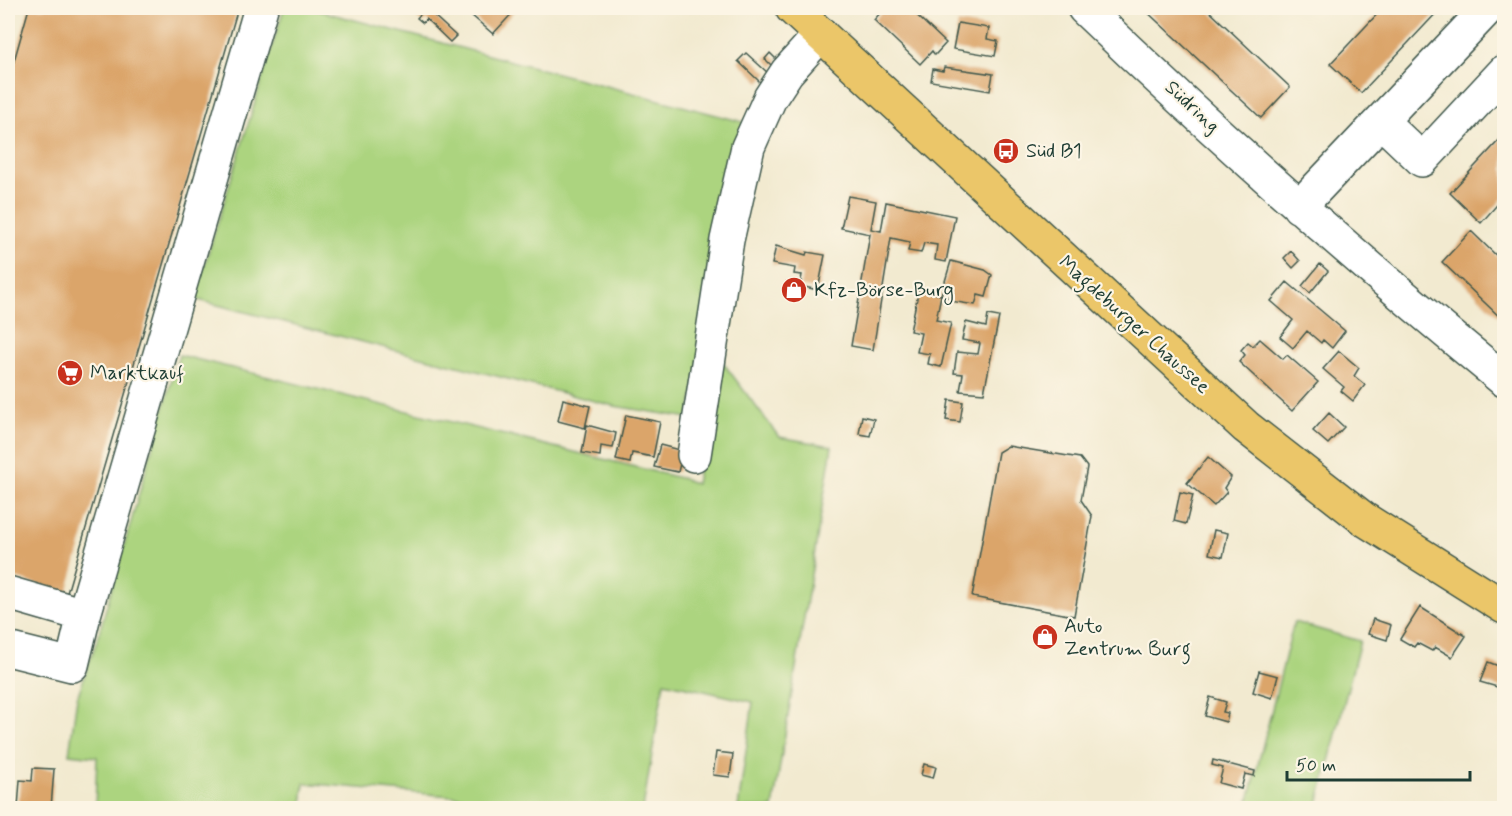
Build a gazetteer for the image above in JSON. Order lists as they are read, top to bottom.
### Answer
{
  "streets": {
    "main road": ["Magdeburger Chaussee"],
    "street": ["Südring"]
  },
  "places": {
    "bus stop": ["Süd B1"],
    "shop": ["Kfz-Börse-Burg", "Auto Zentrum Burg"],
    "supermarket": ["Marktkauf"]
  },
  "scale_bar": "50 m"
}
